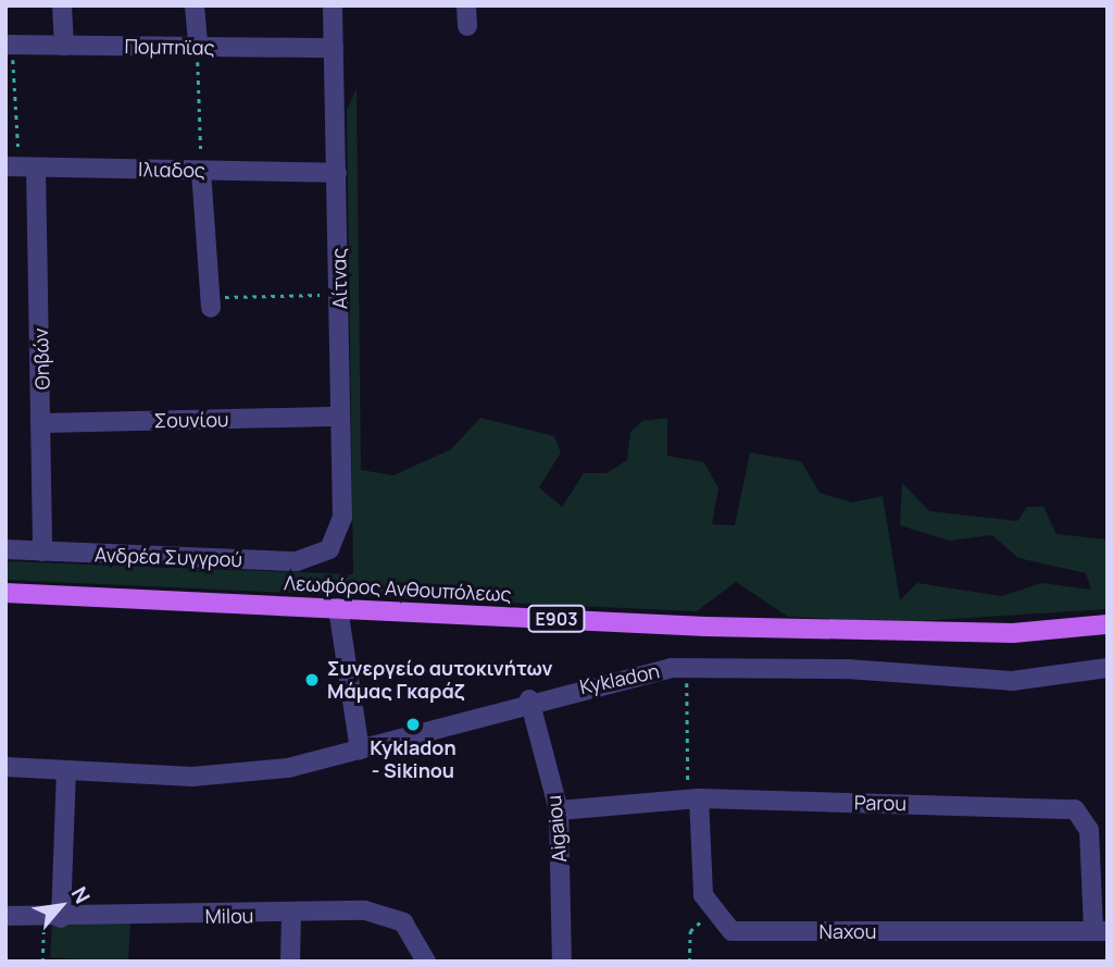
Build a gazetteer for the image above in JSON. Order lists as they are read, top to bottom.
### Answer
{
  "streets": {
    "main road": ["Λεωφόρος Ανθουπόλεως", "E903"],
    "street": [
      "Πομπηϊας",
      "Ιλιαδος",
      "Αίτνας",
      "Θηβών",
      "Σουνίου",
      "Ανδρέα Συγγρού",
      "Kykladon",
      "Parou",
      "Aigaiou",
      "Milou",
      "Naxou"
    ]
  },
  "crossings": [
    ["Πομπηϊας", "Αίτνας"],
    ["Ιλιαδος", "Αίτνας"],
    ["Ιλιαδος", "Θηβών"],
    ["Αίτνας", "Σουνίου"],
    ["Αίτνας", "Ανδρέα Συγγρού"],
    ["Θηβών", "Σουνίου"],
    ["Θηβών", "Ανδρέα Συγγρού"],
    ["Kykladon", "Aigaiou"],
    ["Parou", "Aigaiou"],
    ["Parou", "Naxou"]
  ],
  "places": ["Συνεργείο αυτοκινήτων Μάμας Γκαράζ", "Kykladon - Sikinou"],
  "north": "top right"
}
